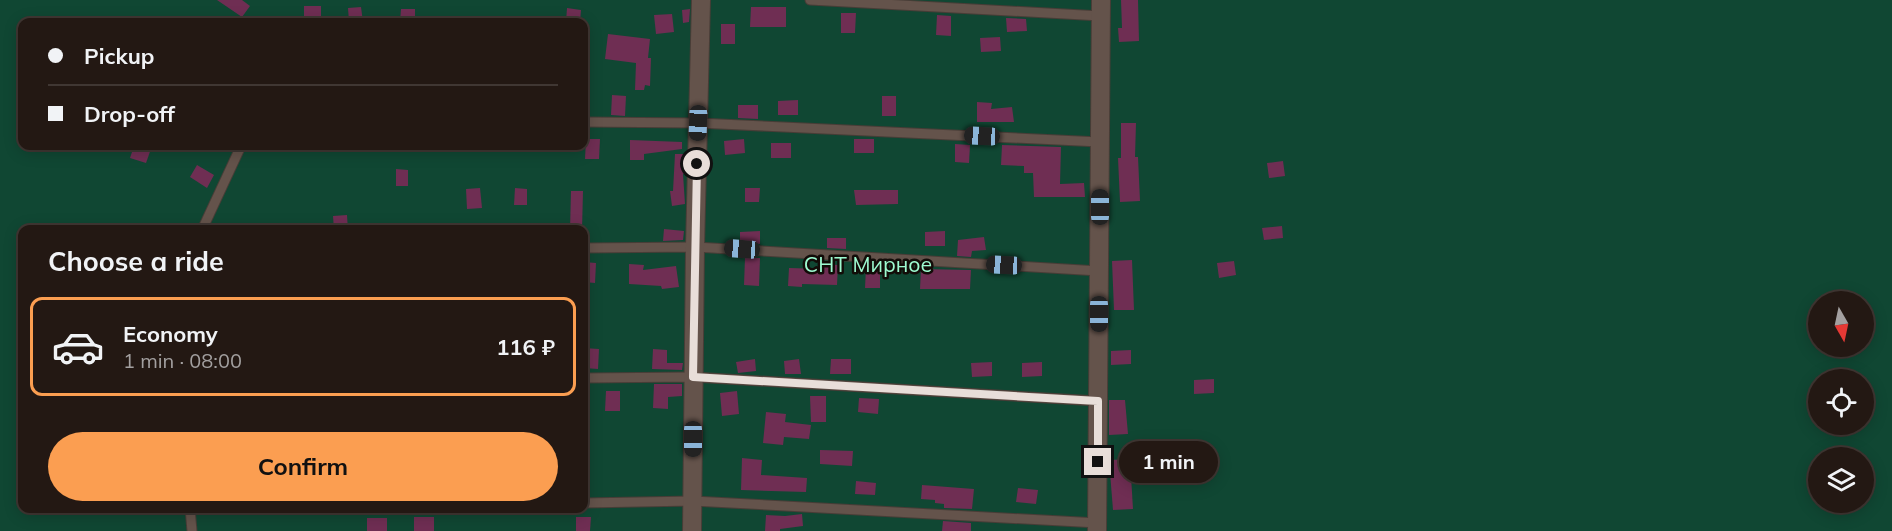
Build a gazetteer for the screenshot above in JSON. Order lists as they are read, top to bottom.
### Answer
{
  "parks": ["СНТ Мирное"],
  "north": "bottom",
  "page": {
    "banner": ["Pickup", "Drop-off"],
    "heading": "Choose a ride",
    "list": [
      {
        "name": "Economy",
        "note": "1 min · 08:00",
        "value": "116 ₽"
      }
    ],
    "buttons": "Confirm",
    "bubble": "1 min"
  }
}
